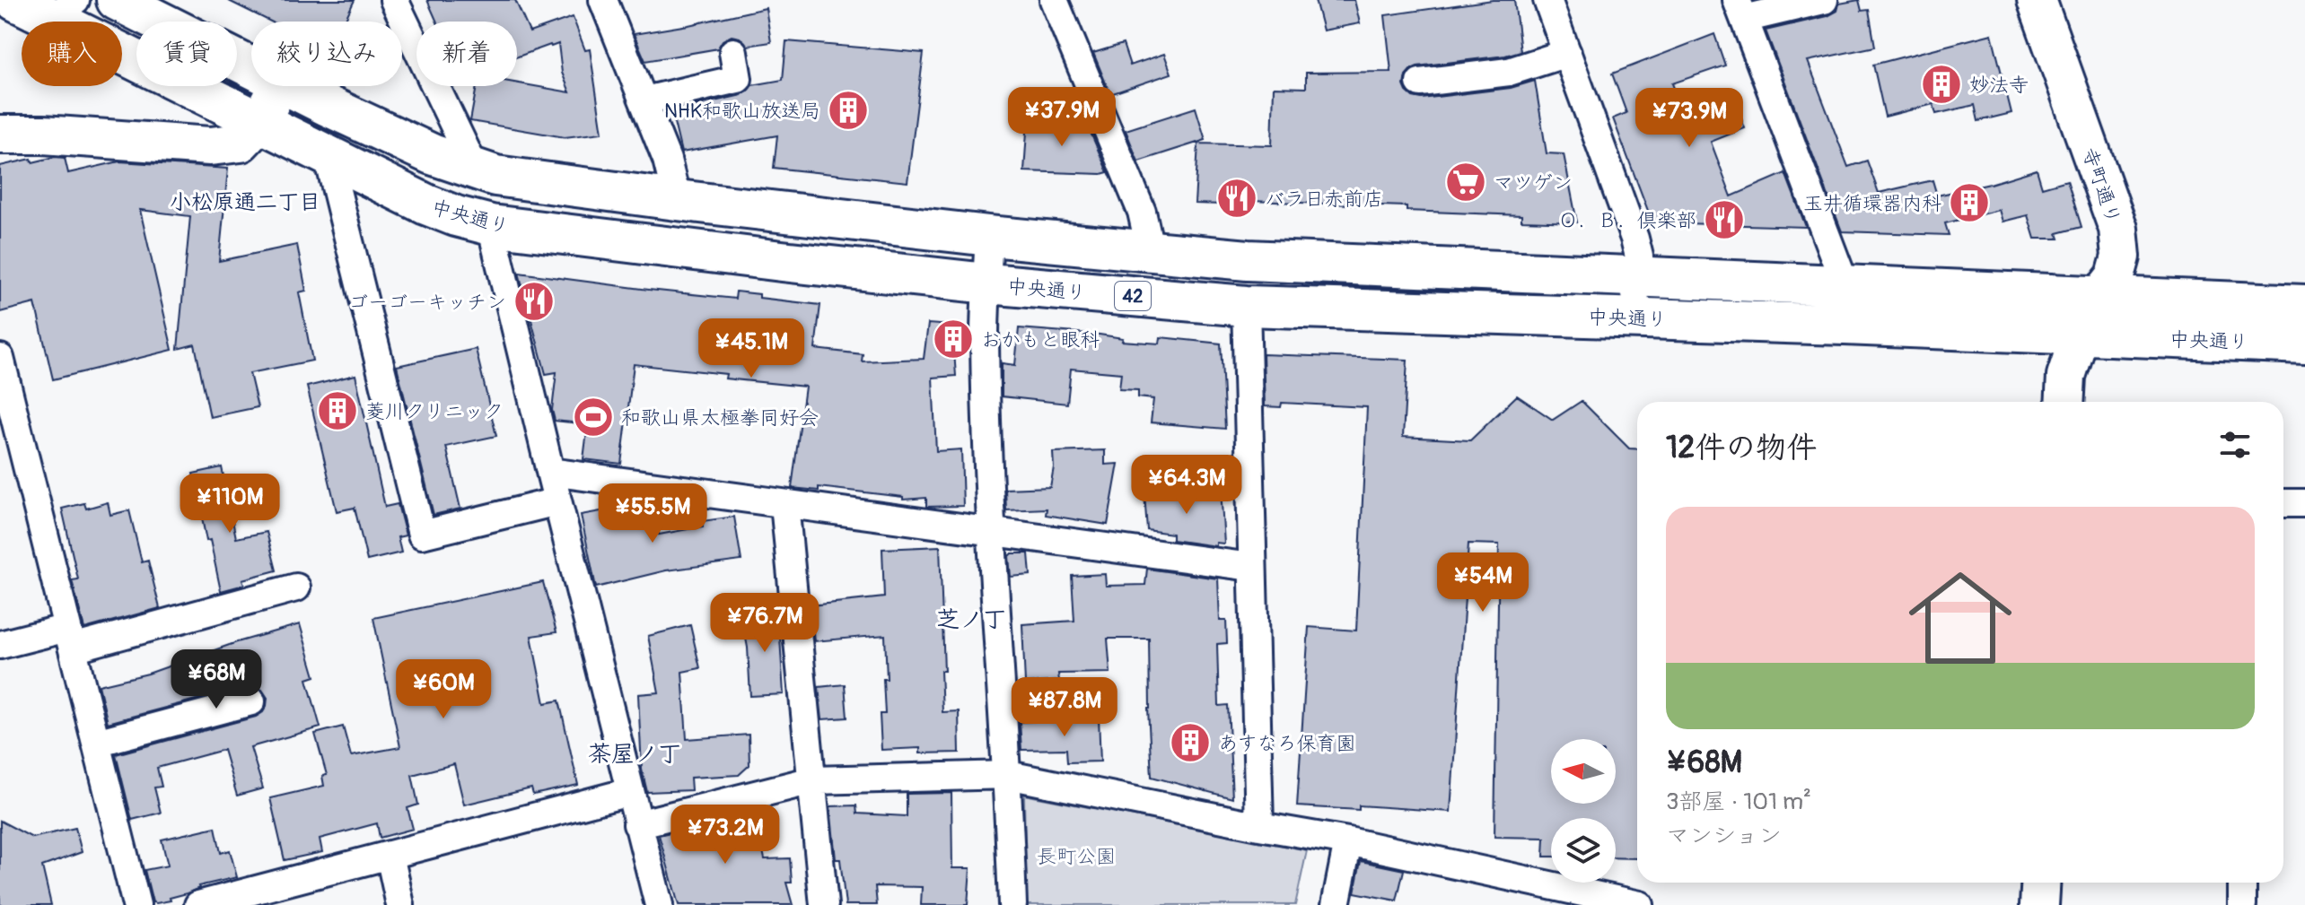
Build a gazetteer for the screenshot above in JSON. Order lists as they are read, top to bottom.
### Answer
{
  "streets": {
    "highway": ["中央通り", "42"],
    "street": ["寺町通り"]
  },
  "crossings": [
    ["寺町通り", "中央通り"]
  ],
  "districts": ["小松原通二丁目", "芝ノ丁", "茶屋ノ丁"],
  "parks": ["長町公園"],
  "places": {
    "building": [
      "妙法寺",
      "NHK和歌山放送局",
      "玉井循環器内科",
      "おかもと眼科",
      "菱川クリニック",
      "あすなろ保育園"
    ],
    "supermarket": ["マツゲン"],
    "restaurant": ["バラ日赤前店", "Ｏ．Ｂ．倶楽部", "ゴーゴーキッチン"],
    "sports": ["和歌山県太極拳同好会"]
  },
  "north": "left",
  "page": {
    "chip": [
      "購入",
      "賃貸",
      "絞り込み",
      "新着"
    ],
    "price": [
      "¥37.9M",
      "¥73.9M",
      "¥45.1M",
      "¥64.3M",
      "¥110M",
      "¥55.5M",
      "¥54M",
      "¥76.7M",
      "¥68M",
      "¥60M",
      "¥87.8M",
      "¥73.2M"
    ],
    "heading": "12件の物件",
    "list": [
      {
        "name": "¥68M",
        "note": "3部屋 · 101 m² · マンション"
      }
    ]
  }
}
